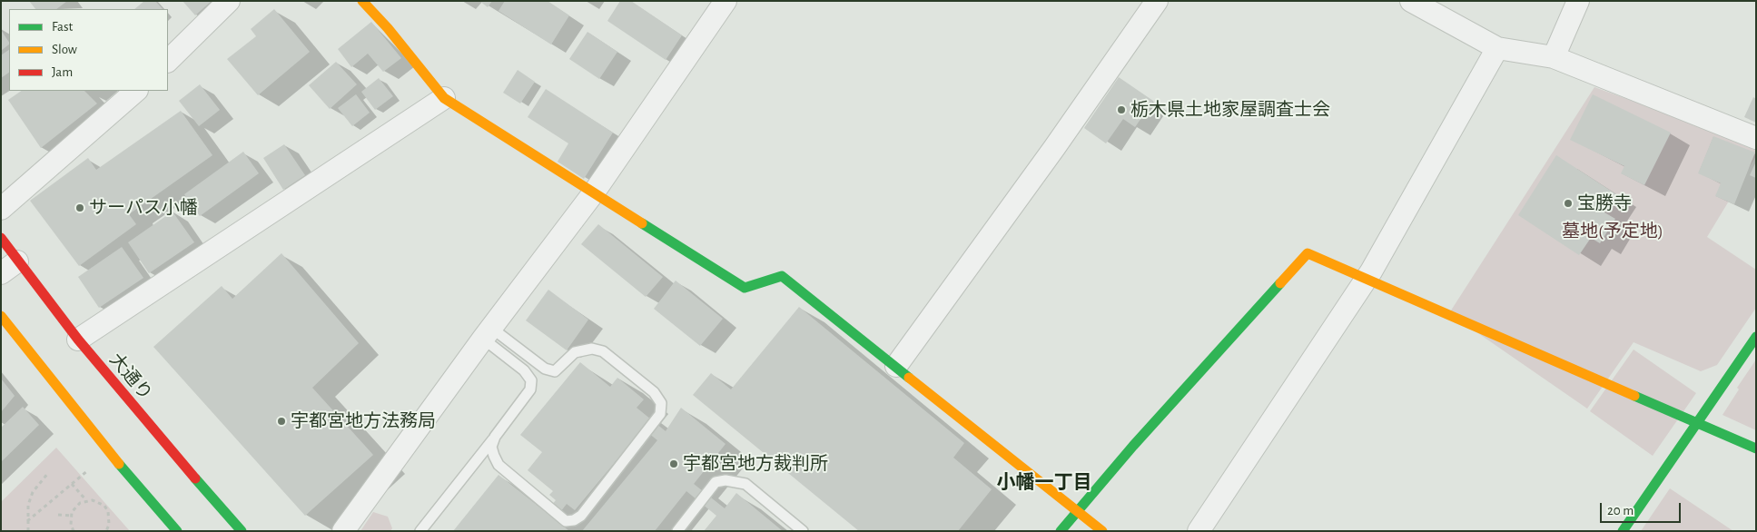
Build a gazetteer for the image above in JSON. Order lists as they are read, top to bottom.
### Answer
{
  "streets": {
    "main road": ["大通り"]
  },
  "districts": ["小幡一丁目"],
  "parks": ["墓地(予定地)"],
  "places": [
    "栃木県土地家屋調査士会",
    "宝勝寺",
    "サーパス小幡",
    "宇都宮地方法務局",
    "宇都宮地方裁判所"
  ],
  "legend": ["Fast", "Slow", "Jam"],
  "scale_bar": "20 m"
}
